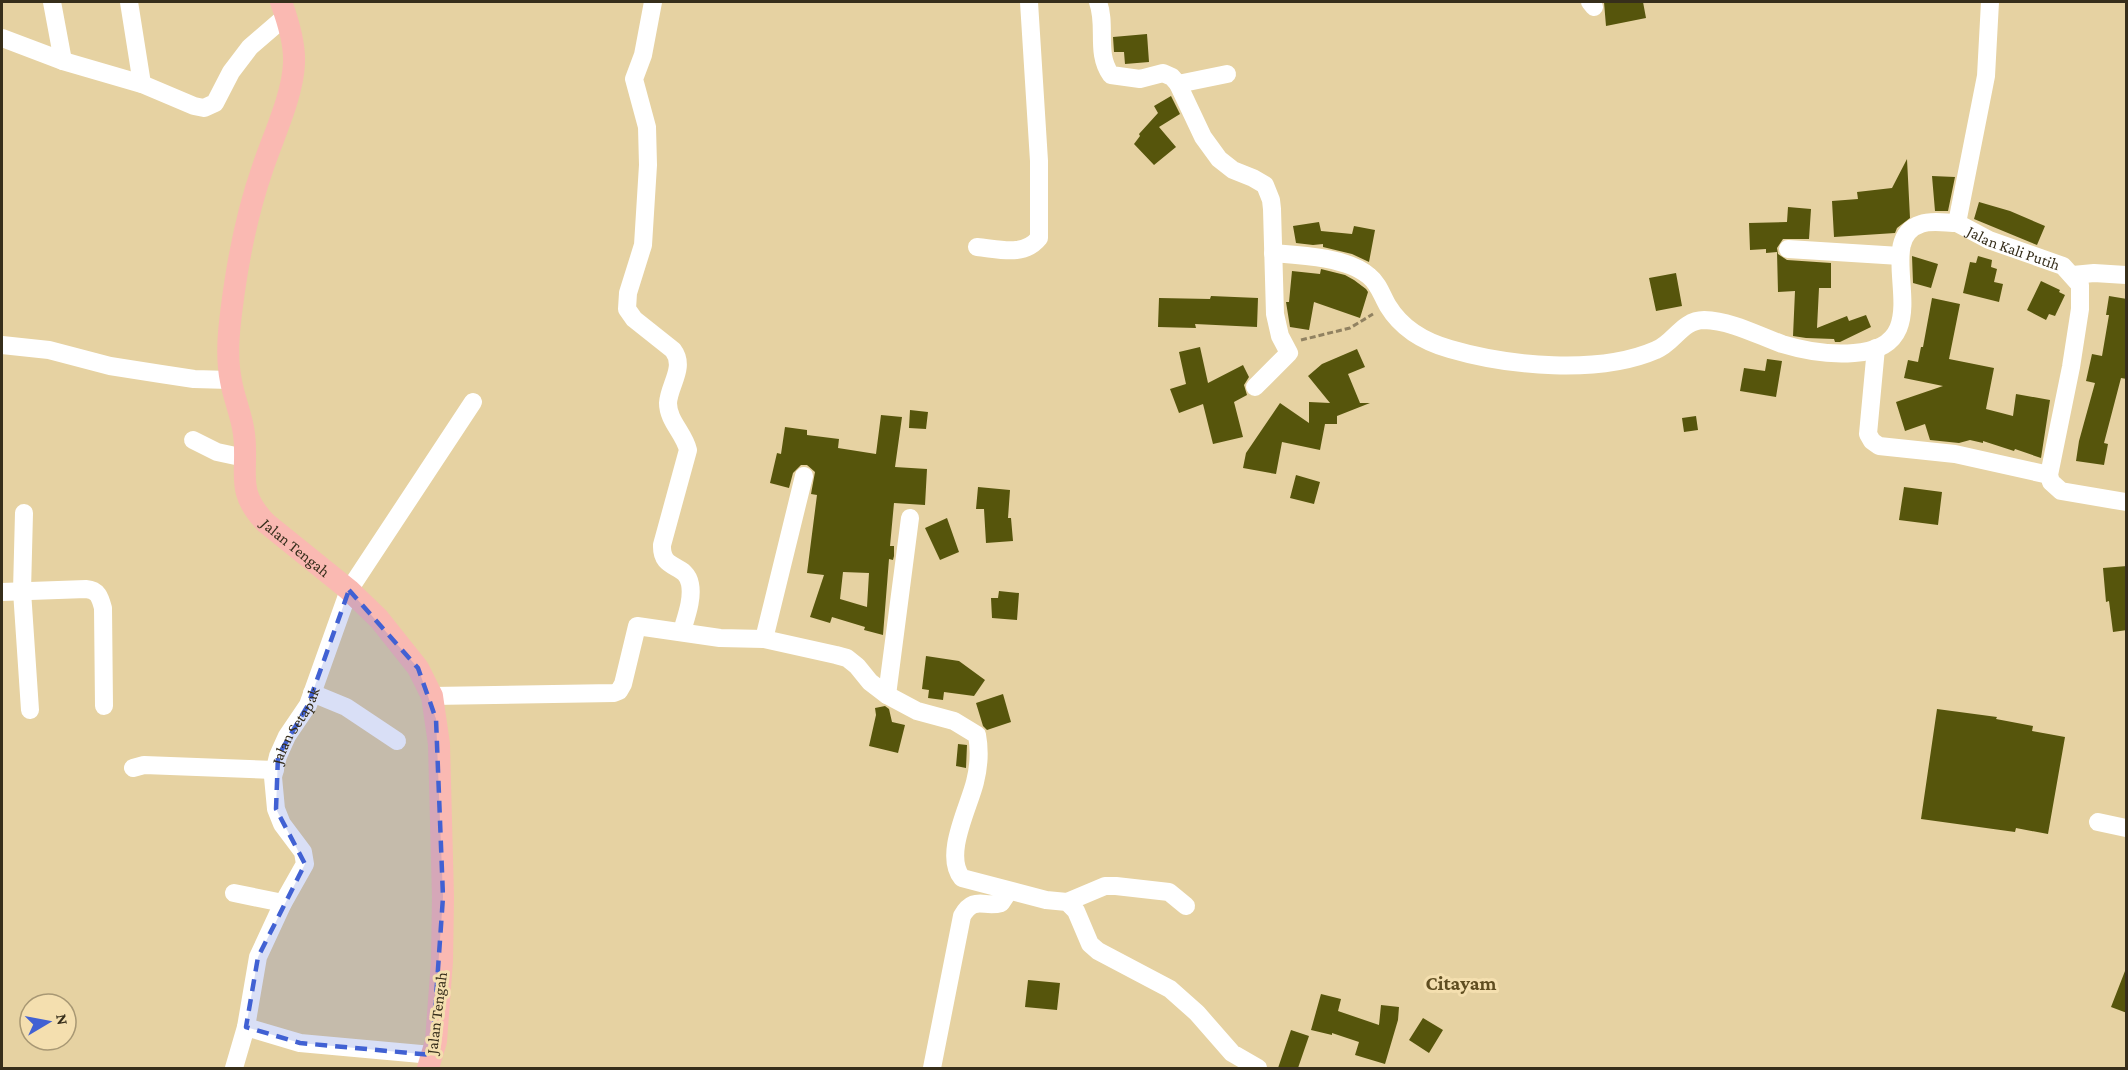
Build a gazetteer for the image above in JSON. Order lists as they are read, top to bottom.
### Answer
{
  "streets": {
    "main road": ["Jalan Tengah"],
    "street": ["Jalan Kali Putih", "Jalan Setapak"]
  },
  "crossings": [
    ["Jalan Tengah", "Jalan Setapak"]
  ],
  "districts": ["Citayam"],
  "north": "right"
}
